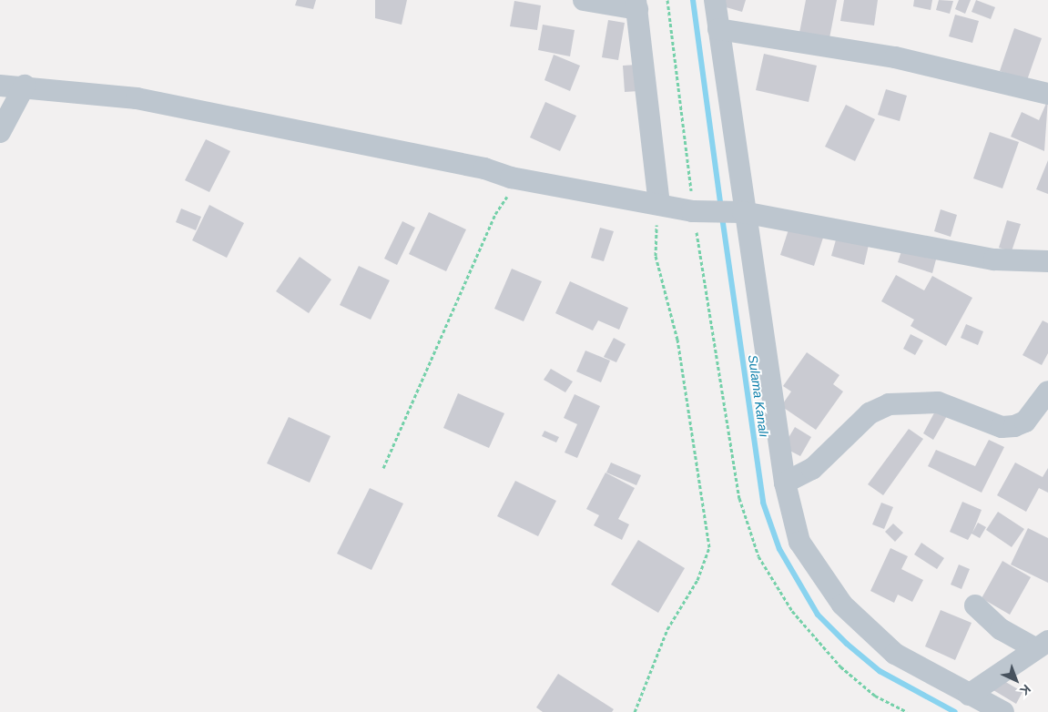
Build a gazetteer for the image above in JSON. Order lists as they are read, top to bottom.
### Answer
{
  "water": ["Sulama Kanalı"],
  "north": "bottom right"
}
